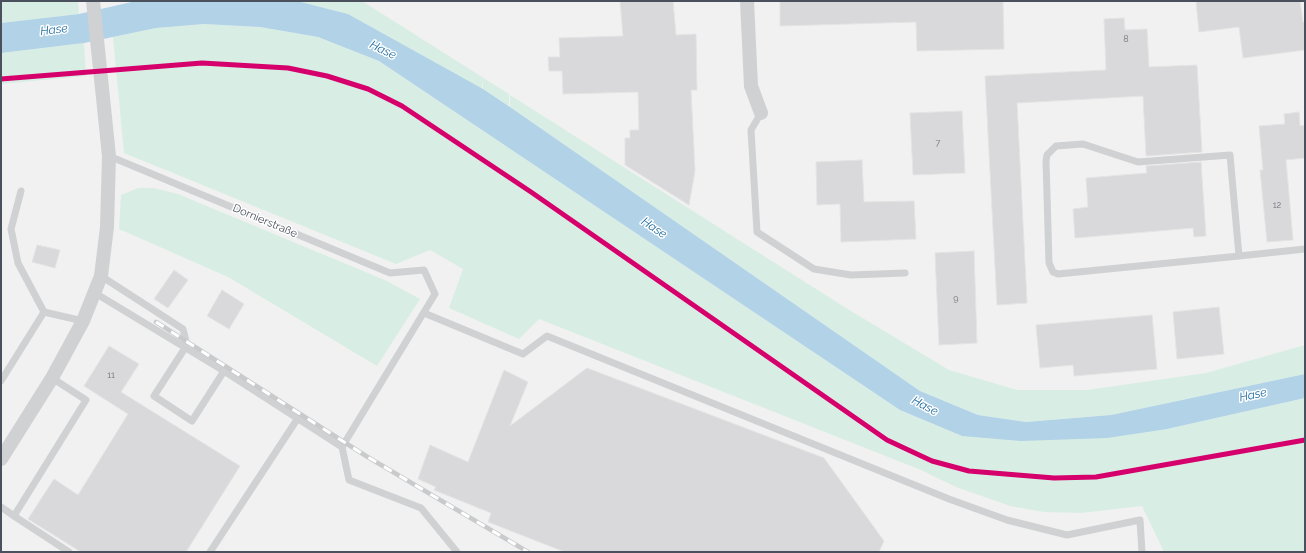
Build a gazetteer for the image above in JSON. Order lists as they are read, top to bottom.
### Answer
{
  "streets": {
    "lane": ["Dornierstraße"]
  },
  "water": ["Hase"],
  "house_numbers": [
    "8",
    "7",
    "12",
    "9",
    "11"
  ]
}
